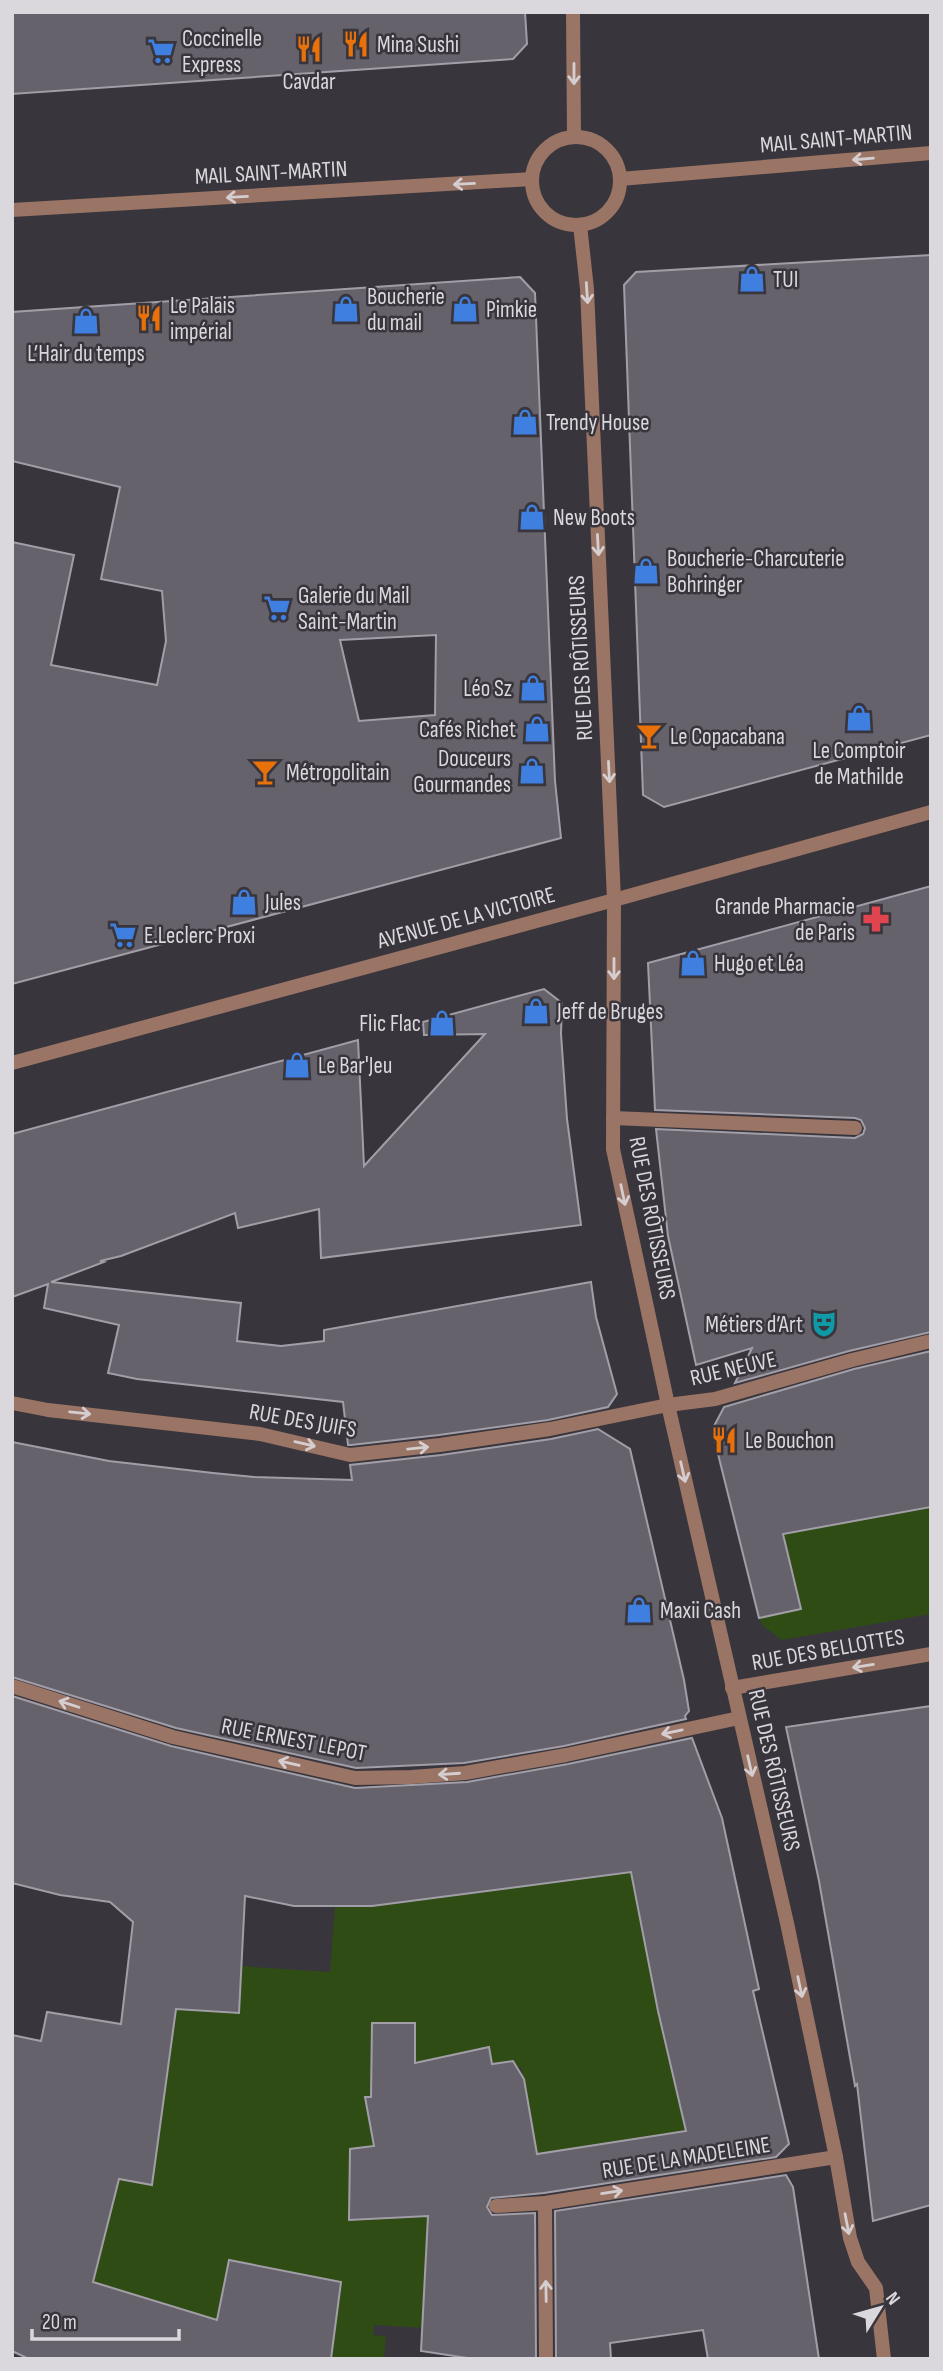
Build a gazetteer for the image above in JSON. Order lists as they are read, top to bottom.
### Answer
{
  "streets": {
    "street": [
      "MAIL SAINT-MARTIN",
      "RUE DES RÔTISSEURS",
      "AVENUE DE LA VICTOIRE",
      "RUE NEUVE",
      "RUE DES JUIFS",
      "RUE DES BELLOTTES",
      "RUE ERNEST LEPOT",
      "RUE DE LA MADELEINE"
    ]
  },
  "crossings": [
    ["MAIL SAINT-MARTIN", "RUE DES RÔTISSEURS"],
    ["RUE DES RÔTISSEURS", "AVENUE DE LA VICTOIRE"],
    ["RUE DES RÔTISSEURS", "RUE NEUVE"],
    ["RUE DES RÔTISSEURS", "RUE DES JUIFS"],
    ["RUE DES RÔTISSEURS", "RUE DES BELLOTTES"],
    ["RUE DES RÔTISSEURS", "RUE ERNEST LEPOT"],
    ["RUE DES RÔTISSEURS", "RUE DE LA MADELEINE"],
    ["RUE NEUVE", "RUE DES JUIFS"]
  ],
  "one_way": [
    "MAIL SAINT-MARTIN",
    "RUE DES RÔTISSEURS",
    "RUE DES JUIFS",
    "RUE DES BELLOTTES",
    "RUE ERNEST LEPOT",
    "RUE DE LA MADELEINE"
  ],
  "places": {
    "restaurant": [
      "Mina Sushi",
      "Cavdar",
      "Le Palais impérial",
      "Le Bouchon"
    ],
    "supermarket": ["Coccinelle Express", "Galerie du Mail Saint-Martin", "E.Leclerc Proxi"],
    "shop": [
      "TUI",
      "Boucherie du mail",
      "Pimkie",
      "L’Hair du temps",
      "Trendy House",
      "New Boots",
      "Boucherie-Charcuterie Bohringer",
      "Léo Sz",
      "Le Comptoir de Mathilde",
      "Cafés Richet",
      "Douceurs Gourmandes",
      "Jules",
      "Hugo et Léa",
      "Jeff de Bruges",
      "Flic Flac",
      "Le Bar'Jeu",
      "Maxii Cash"
    ],
    "bar": ["Le Copacabana", "Métropolitain"],
    "pharmacy": ["Grande Pharmacie de Paris"],
    "theatre": ["Métiers d’Art"]
  },
  "scale_bar": "20 m",
  "north": "top right"
}
